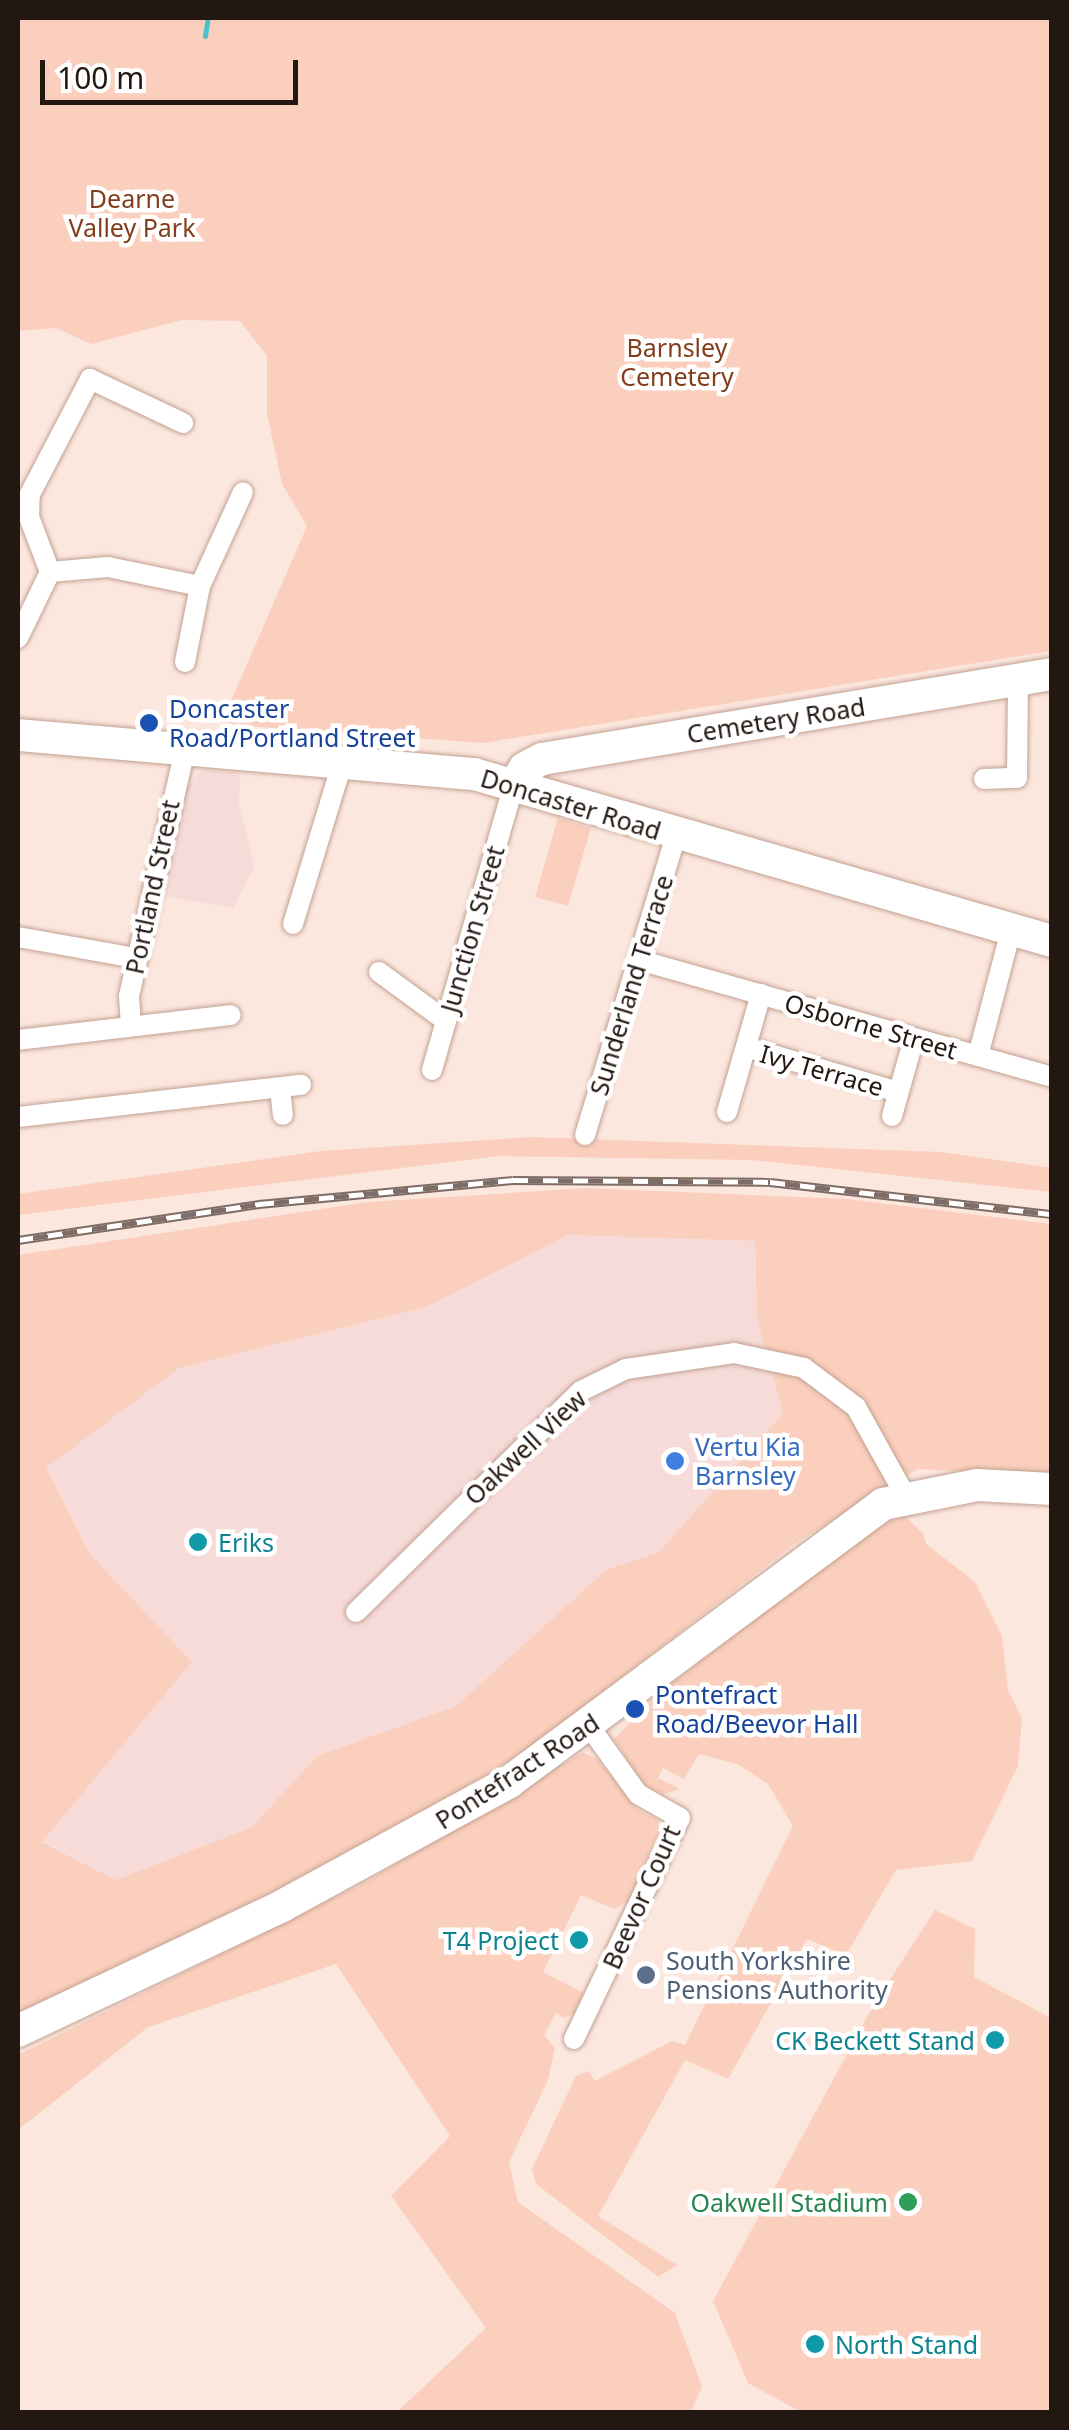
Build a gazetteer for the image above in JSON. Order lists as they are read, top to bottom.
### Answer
{
  "streets": {
    "highway": ["Cemetery Road", "Doncaster Road", "Pontefract Road"],
    "street": [
      "Portland Street",
      "Junction Street",
      "Sunderland Terrace",
      "Osborne Street",
      "Ivy Terrace",
      "Oakwell View",
      "Beevor Court"
    ]
  },
  "crossings": [
    ["Cemetery Road", "Doncaster Road"],
    ["Doncaster Road", "Portland Street"],
    ["Doncaster Road", "Junction Street"],
    ["Doncaster Road", "Sunderland Terrace"],
    ["Doncaster Road", "Osborne Street"],
    ["Sunderland Terrace", "Osborne Street"],
    ["Oakwell View", "Pontefract Road"],
    ["Pontefract Road", "Beevor Court"]
  ],
  "parks": ["Dearne Valley Park", "Barnsley Cemetery"],
  "places": [
    "Doncaster Road/Portland Street",
    "Vertu Kia Barnsley",
    "Eriks",
    "Pontefract Road/Beevor Hall",
    "T4 Project",
    "South Yorkshire Pensions Authority",
    "CK Beckett Stand",
    "Oakwell Stadium",
    "North Stand"
  ],
  "scale_bar": "100 m"
}
